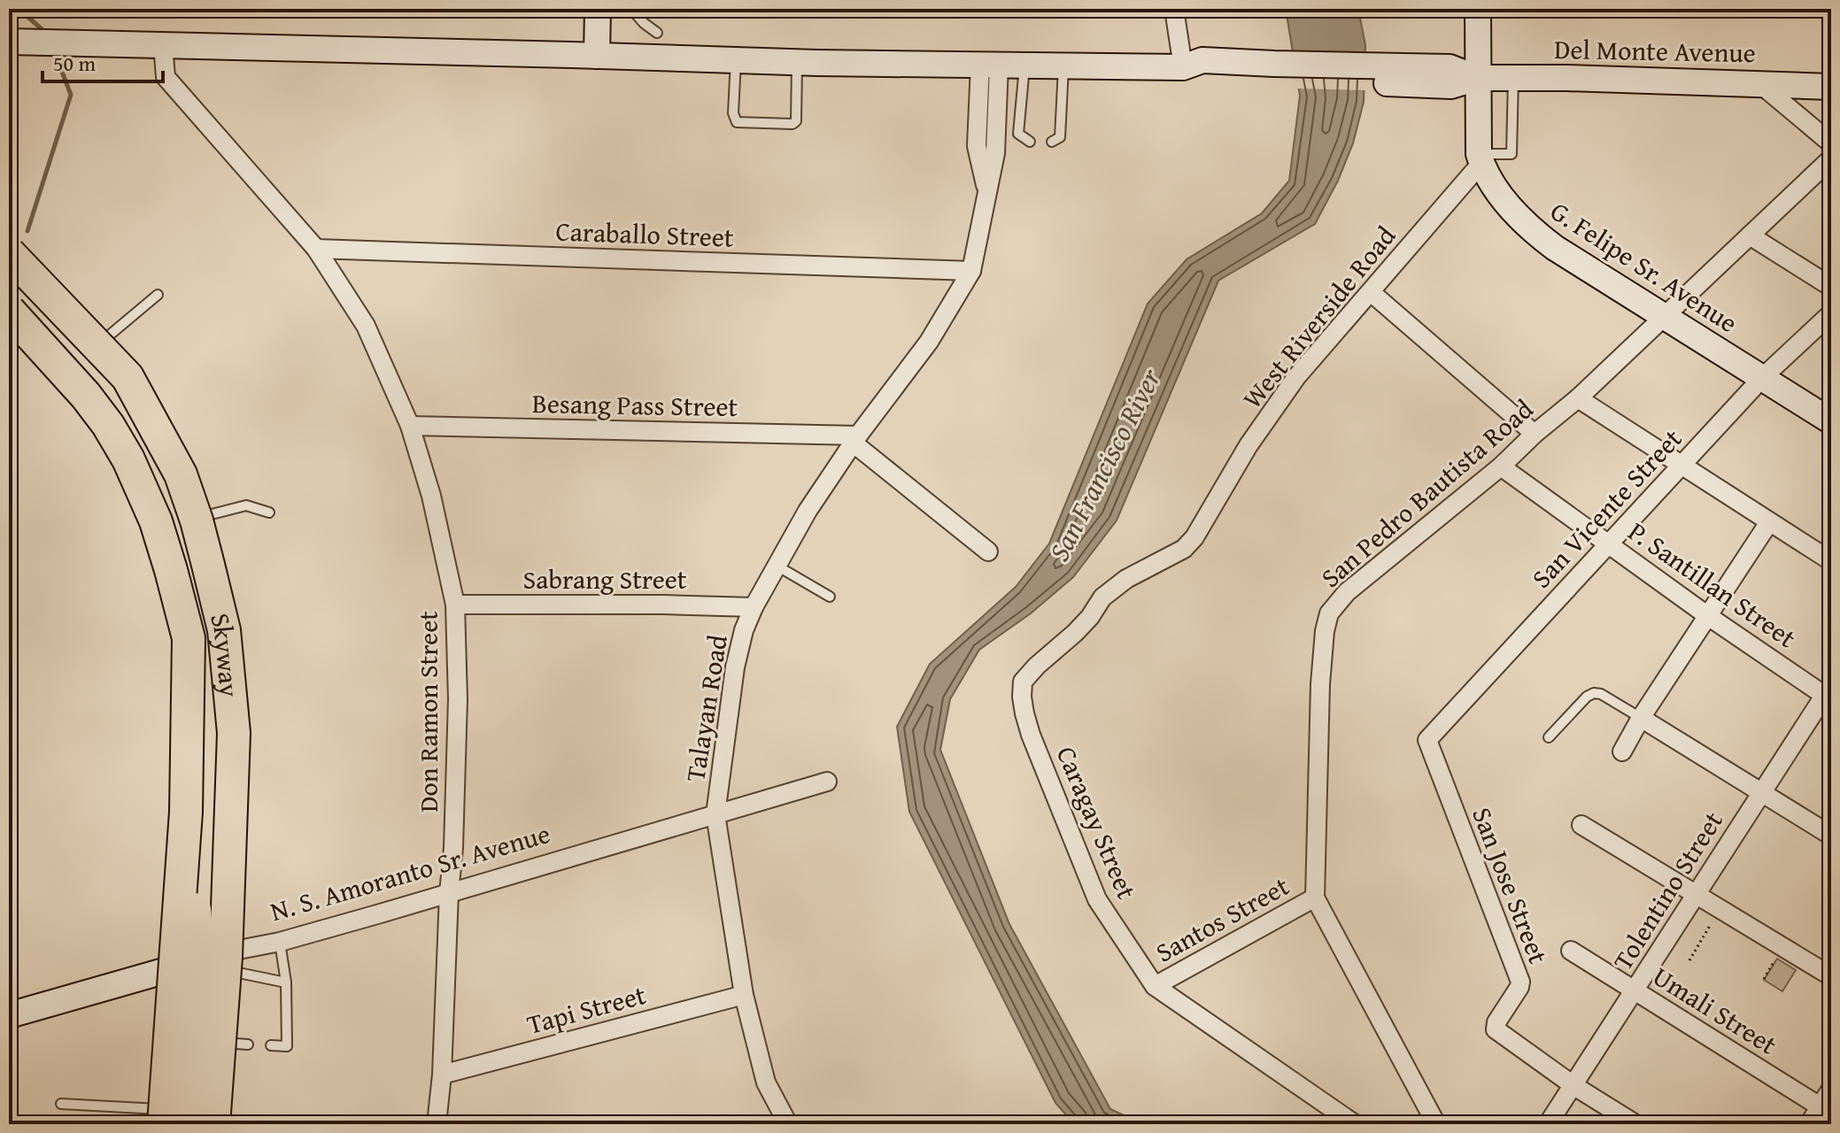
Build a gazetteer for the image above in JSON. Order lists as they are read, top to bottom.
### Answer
{
  "streets": {
    "highway": ["Skyway"],
    "main road": ["Del Monte Avenue", "G. Felipe Sr. Avenue", "N. S. Amoranto Sr. Avenue"],
    "street": [
      "Caraballo Street",
      "West Riverside Road",
      "Besang Pass Street",
      "San Pedro Bautista Road",
      "San Vicente Street",
      "Sabrang Street",
      "P. Santillan Street",
      "Talayan Road",
      "Don Ramon Street",
      "Caragay Street",
      "San Jose Street",
      "Tolentino Street",
      "Santos Street",
      "Tapi Street",
      "Umali Street"
    ]
  },
  "crossings": [
    ["Del Monte Avenue", "Talayan Road"],
    ["Del Monte Avenue", "Don Ramon Street"],
    ["Caraballo Street", "Talayan Road"],
    ["Caraballo Street", "Don Ramon Street"],
    ["G. Felipe Sr. Avenue", "West Riverside Road"],
    ["G. Felipe Sr. Avenue", "San Pedro Bautista Road"],
    ["G. Felipe Sr. Avenue", "San Vicente Street"],
    ["West Riverside Road", "Caragay Street"],
    ["Besang Pass Street", "Talayan Road"],
    ["Besang Pass Street", "Don Ramon Street"],
    ["San Pedro Bautista Road", "P. Santillan Street"],
    ["San Pedro Bautista Road", "Santos Street"],
    ["San Vicente Street", "P. Santillan Street"],
    ["San Vicente Street", "San Jose Street"],
    ["Sabrang Street", "Talayan Road"],
    ["Sabrang Street", "Don Ramon Street"],
    ["P. Santillan Street", "Tolentino Street"],
    ["Talayan Road", "N. S. Amoranto Sr. Avenue"],
    ["Talayan Road", "Tapi Street"],
    ["Don Ramon Street", "N. S. Amoranto Sr. Avenue"],
    ["Don Ramon Street", "Tapi Street"],
    ["Caragay Street", "Santos Street"],
    ["San Jose Street", "Tolentino Street"],
    ["Tolentino Street", "Umali Street"]
  ],
  "water": ["San Francisco River"],
  "scale_bar": "50 m"
}
